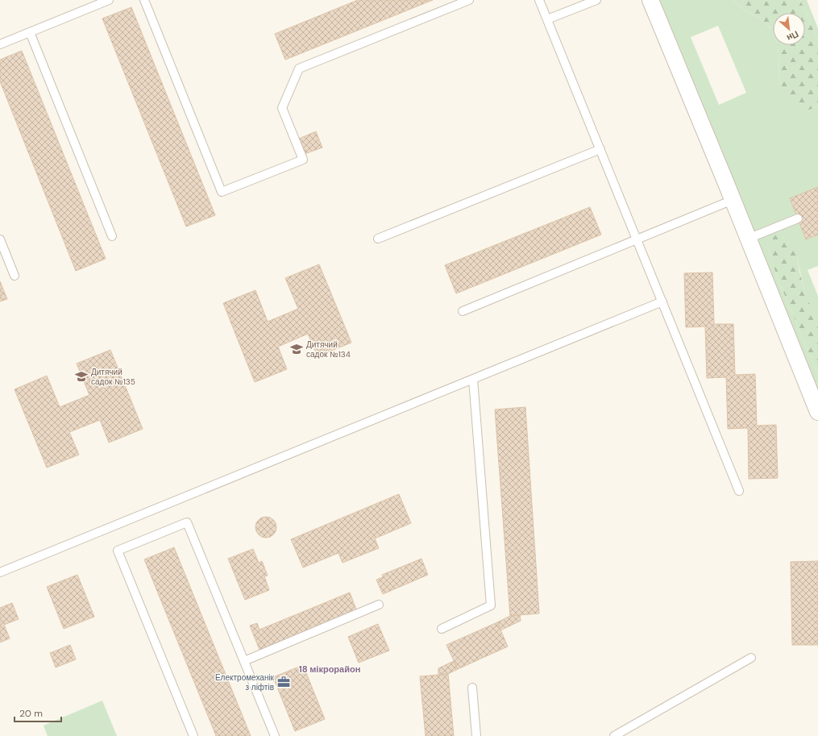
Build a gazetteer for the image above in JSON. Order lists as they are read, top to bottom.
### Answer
{
  "districts": ["18 мікрорайон"],
  "places": {
    "school or university": ["Дитячий садок №134", "Дитячий садок №135"],
    "office": ["Електромеханік з ліфтів"]
  },
  "scale_bar": "20 m",
  "north": "bottom right"
}
